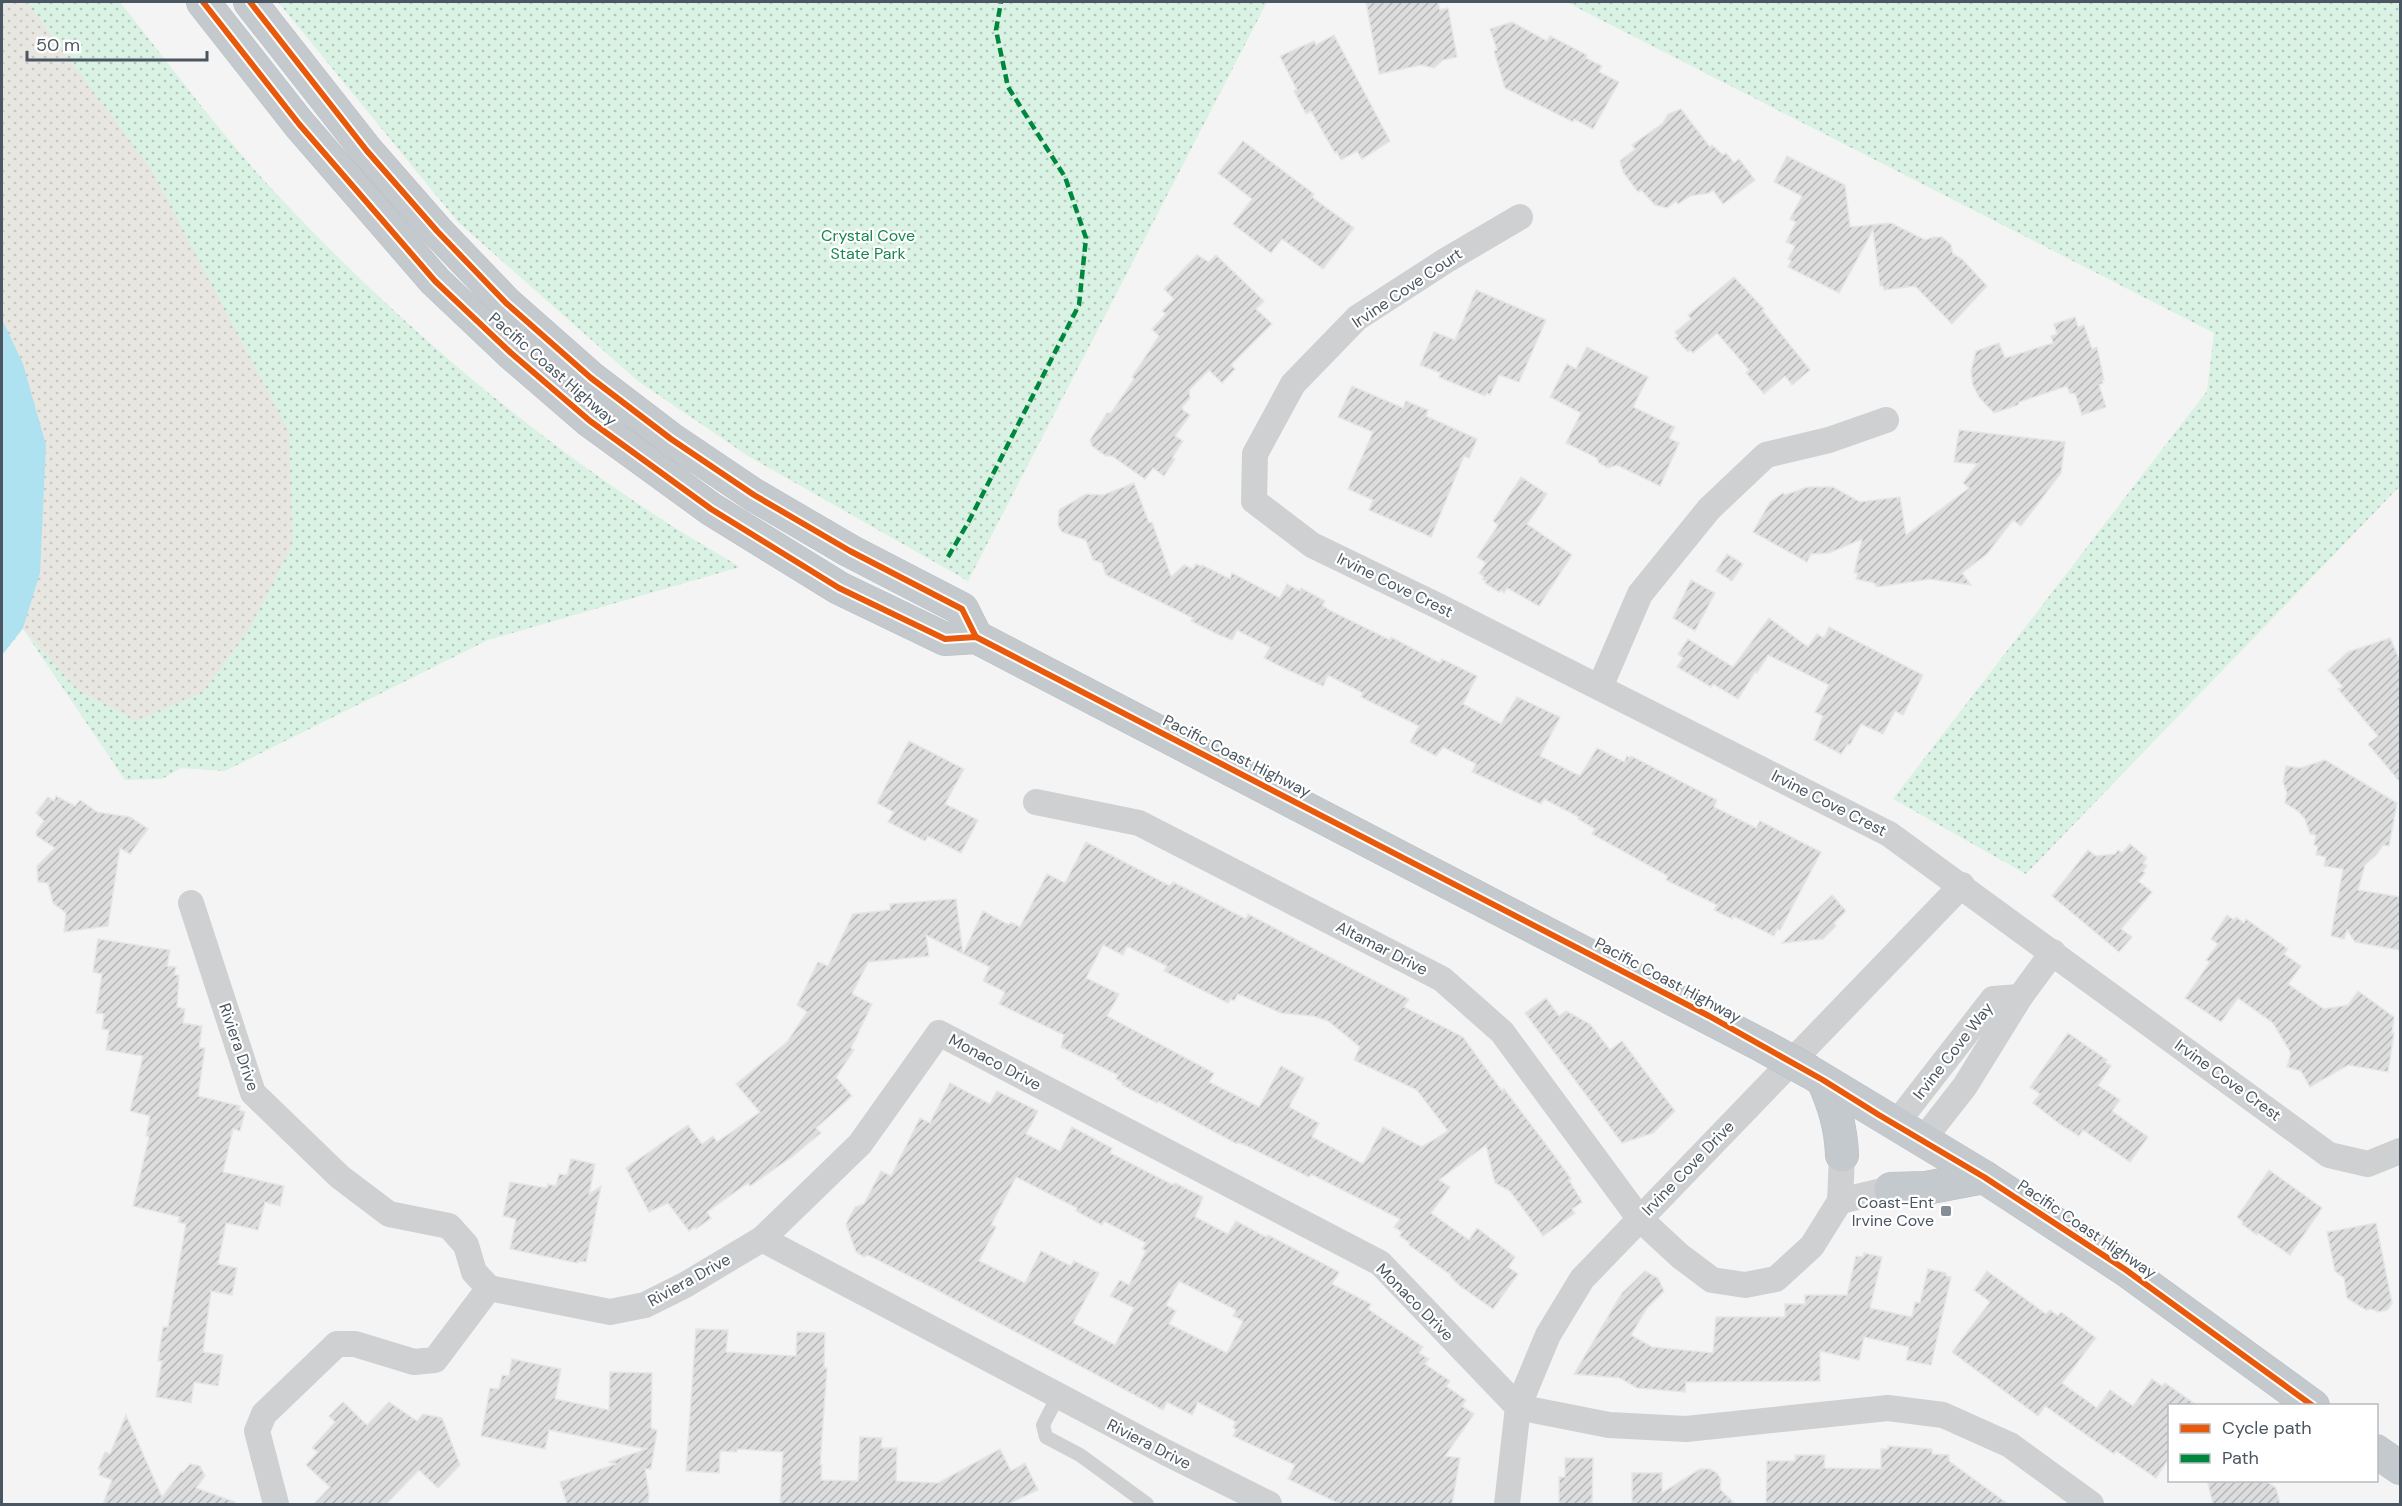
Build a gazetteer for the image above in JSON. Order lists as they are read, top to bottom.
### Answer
{
  "streets": {
    "highway": ["Pacific Coast Highway"],
    "street": [
      "Irvine Cove Court",
      "Irvine Cove Crest",
      "Altamar Drive",
      "Riviera Drive",
      "Irvine Cove Way",
      "Monaco Drive",
      "Irvine Cove Drive"
    ]
  },
  "crossings": [
    ["Irvine Cove Court", "Irvine Cove Crest"],
    ["Pacific Coast Highway", "Irvine Cove Way"],
    ["Irvine Cove Crest", "Irvine Cove Way"],
    ["Irvine Cove Crest", "Irvine Cove Drive"],
    ["Altamar Drive", "Irvine Cove Drive"],
    ["Riviera Drive", "Monaco Drive"],
    ["Monaco Drive", "Irvine Cove Drive"]
  ],
  "parks": ["Crystal Cove State Park"],
  "places": {
    "transit": ["Coast-Ent Irvine Cove"]
  },
  "legend": ["Cycle path", "Path"],
  "scale_bar": "50 m"
}
